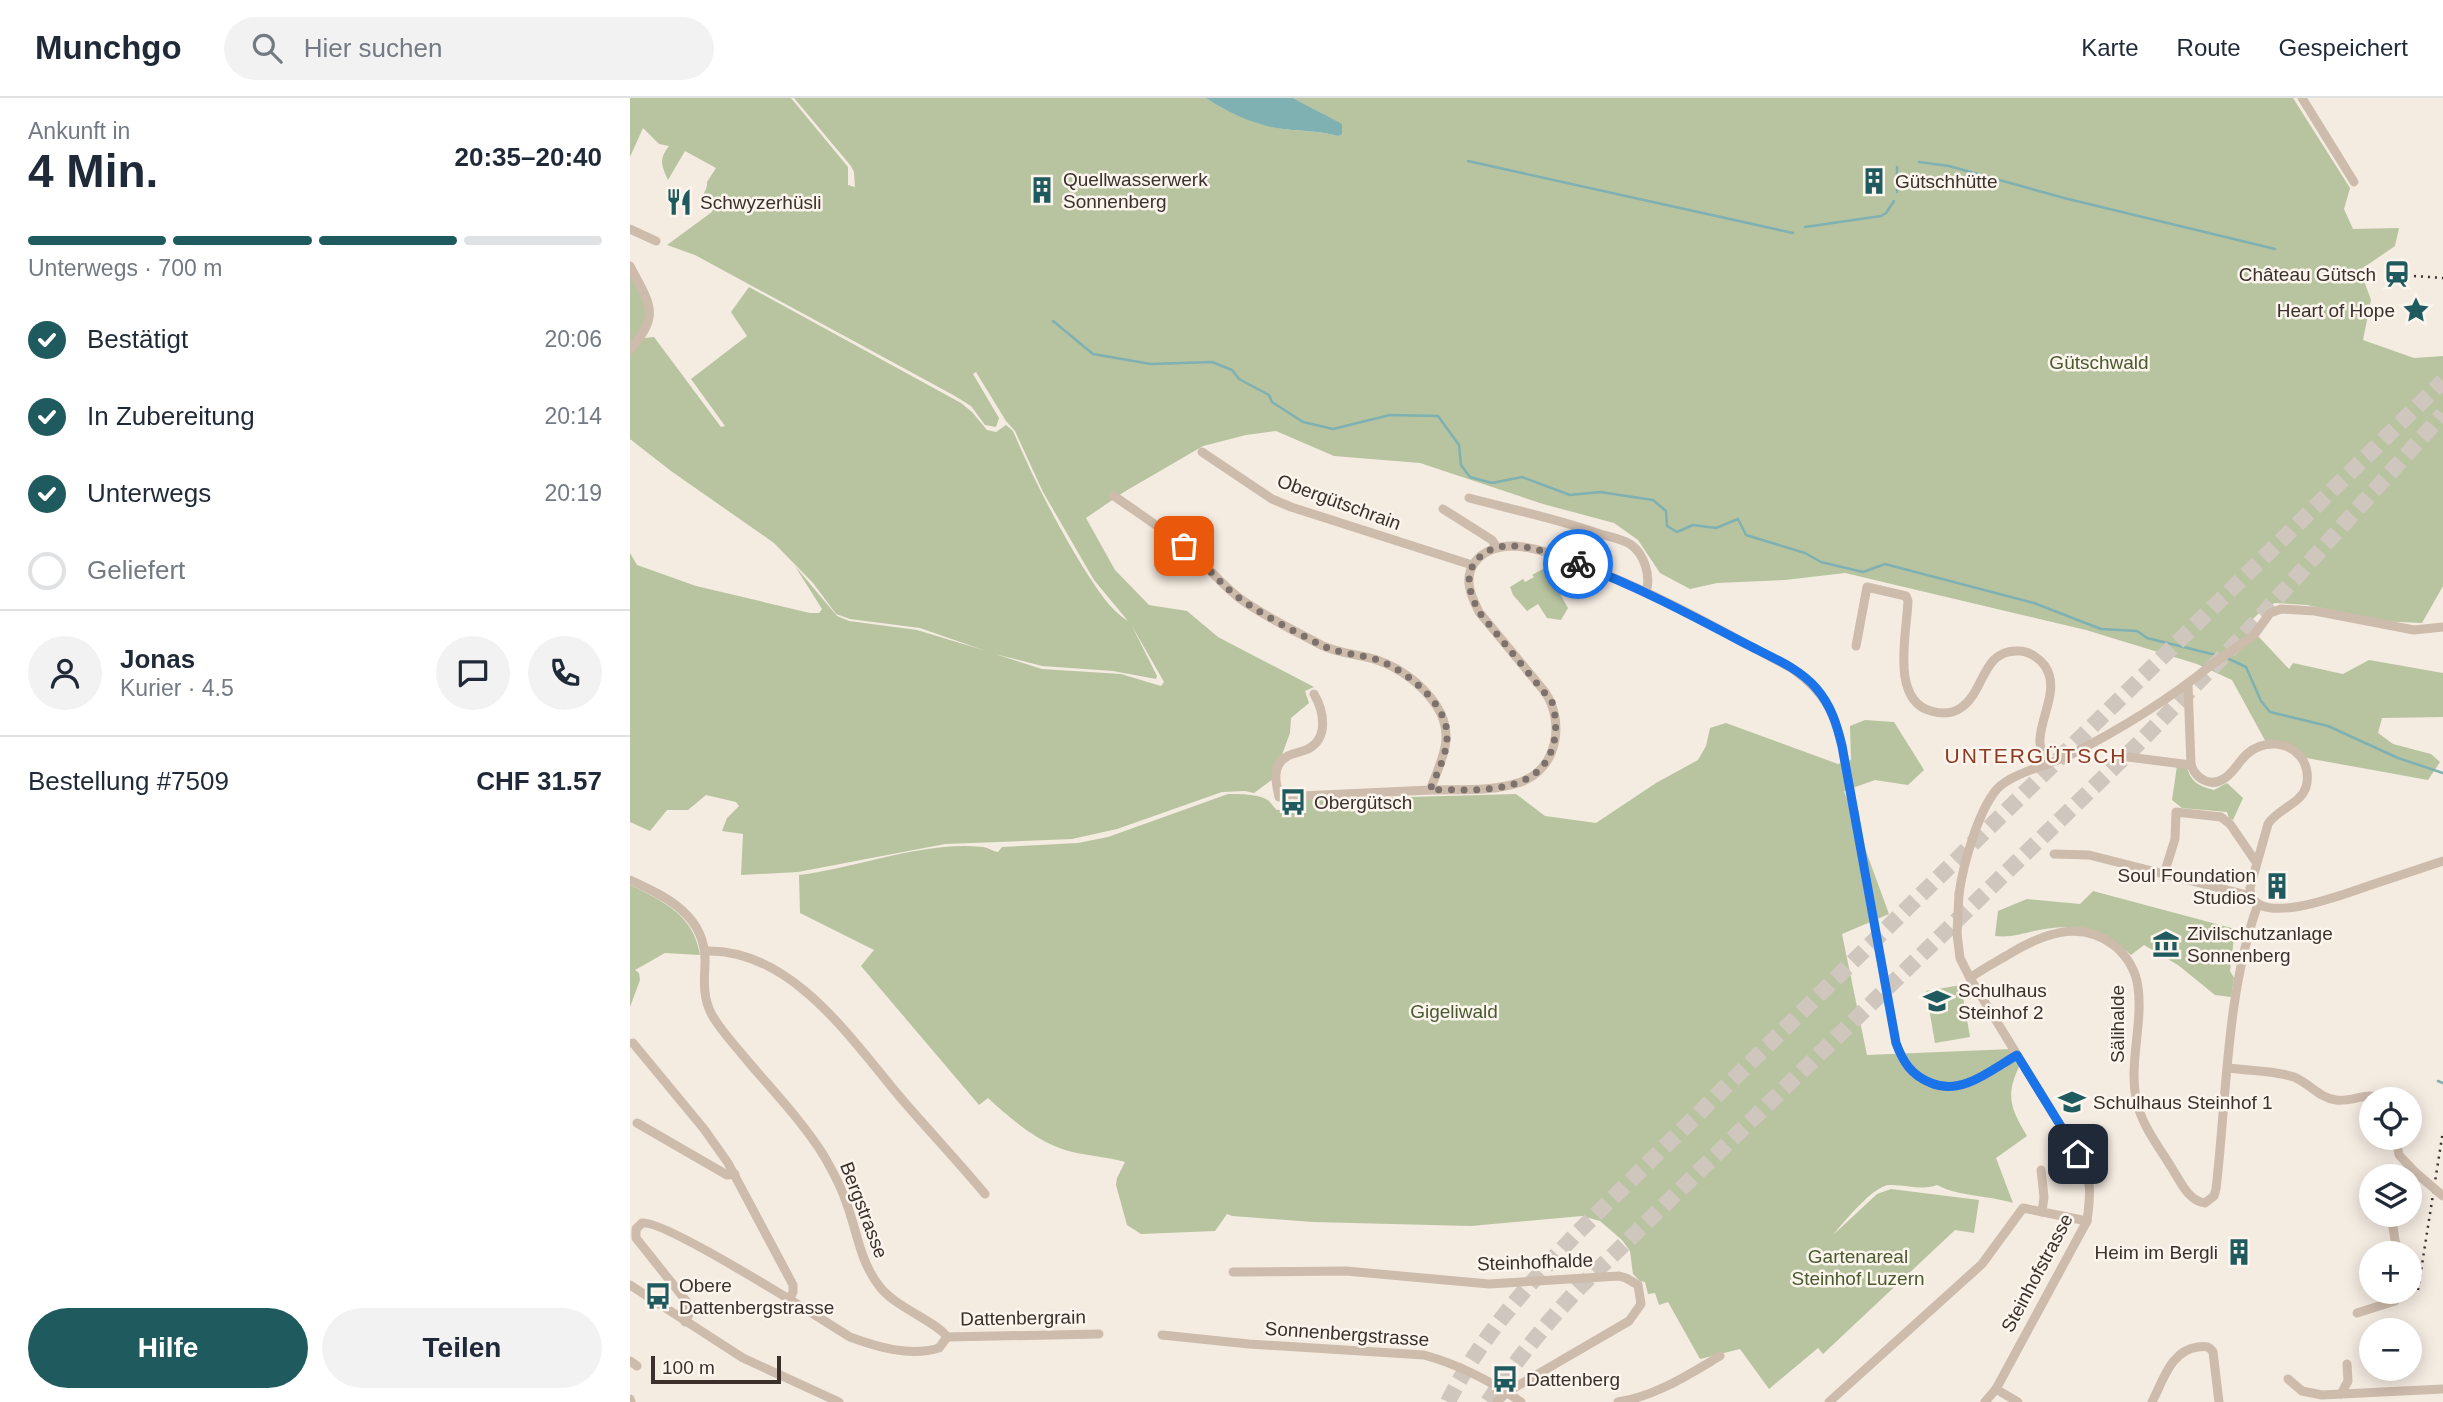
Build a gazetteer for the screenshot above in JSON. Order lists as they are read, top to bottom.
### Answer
{
  "streets": {
    "street": [
      "Obergütschrain",
      "Sälihalde",
      "Bergstrasse",
      "Steinhofhalde",
      "Steinhofstrasse",
      "Dattenbergrain",
      "Sonnenbergstrasse"
    ]
  },
  "crossings": [
    ["Sälihalde", "Steinhofstrasse"],
    ["Bergstrasse", "Dattenbergrain"],
    ["Steinhofhalde", "Sonnenbergstrasse"]
  ],
  "districts": ["UNTERGÜTSCH"],
  "parks": ["Gütschwald", "Gigeliwald", "Gartenareal Steinhof Luzern"],
  "places": {
    "building": [
      "Gütschhütte",
      "Quellwasserwerk Sonnenberg",
      "Soul Foundation Studios",
      "Heim im Bergli"
    ],
    "restaurant": ["Schwyzerhüsli"],
    "station": ["Château Gütsch"],
    "place": ["Heart of Hope"],
    "bus stop": ["Obergütsch", "Obere Dattenbergstrasse", "Dattenberg"],
    "museum": ["Zivilschutzanlage Sonnenberg"],
    "school or university": ["Schulhaus Steinhof 2", "Schulhaus Steinhof 1"]
  },
  "scale_bar": "100 m",
  "page": {
    "header": "Munchgo",
    "search": "Hier suchen",
    "nav": ["Karte", "Route", "Gespeichert"],
    "heading": ["4 Min.", "Ankunft in", "20:35–20:40"],
    "panel": [
      "Jonas",
      "Kurier · 4.5",
      "Bestellung #7509",
      "CHF 31.57"
    ],
    "bar": "Unterwegs · 700 m",
    "list": [
      ["Bestätigt", "20:06"],
      ["In Zubereitung", "20:14"],
      ["Unterwegs", "20:19"],
      "Geliefert"
    ],
    "map_buttons": ["+", "−"],
    "buttons": ["Hilfe", "Teilen"],
    "scale": "100 m"
  }
}
